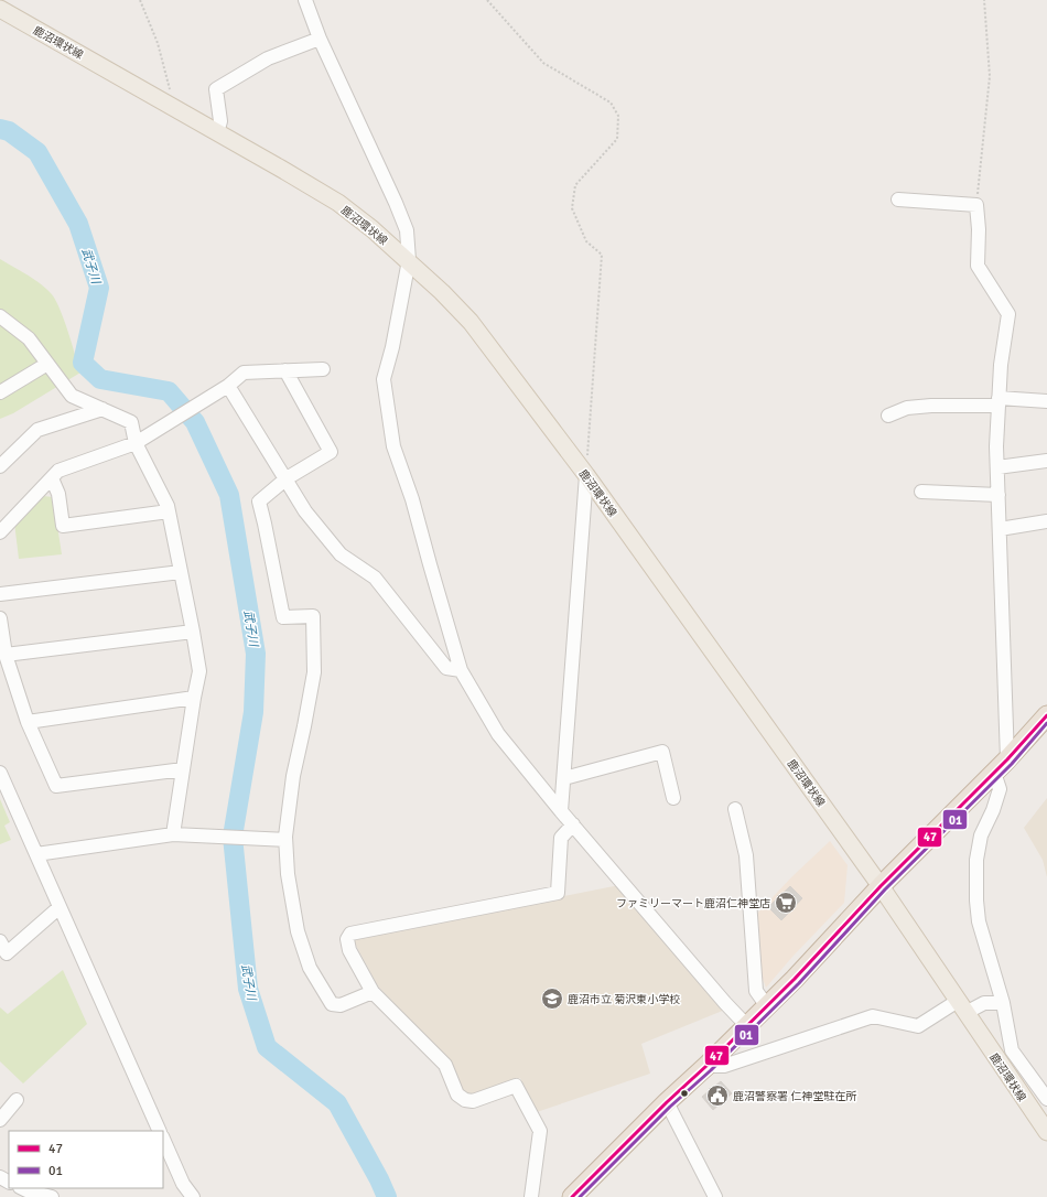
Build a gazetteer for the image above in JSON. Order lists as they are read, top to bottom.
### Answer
{
  "streets": {
    "main road": ["鹿沼環状線"]
  },
  "water": ["武子川"],
  "places": {
    "supermarket": ["ファミリーマート鹿沼仁神堂店"],
    "school or university": ["鹿沼市立 菊沢東小学校"],
    "public building": ["鹿沼警察署 仁神堂駐在所"]
  },
  "lines": ["transit line 47", "transit line 01"],
  "legend": ["47", "01"]
}
